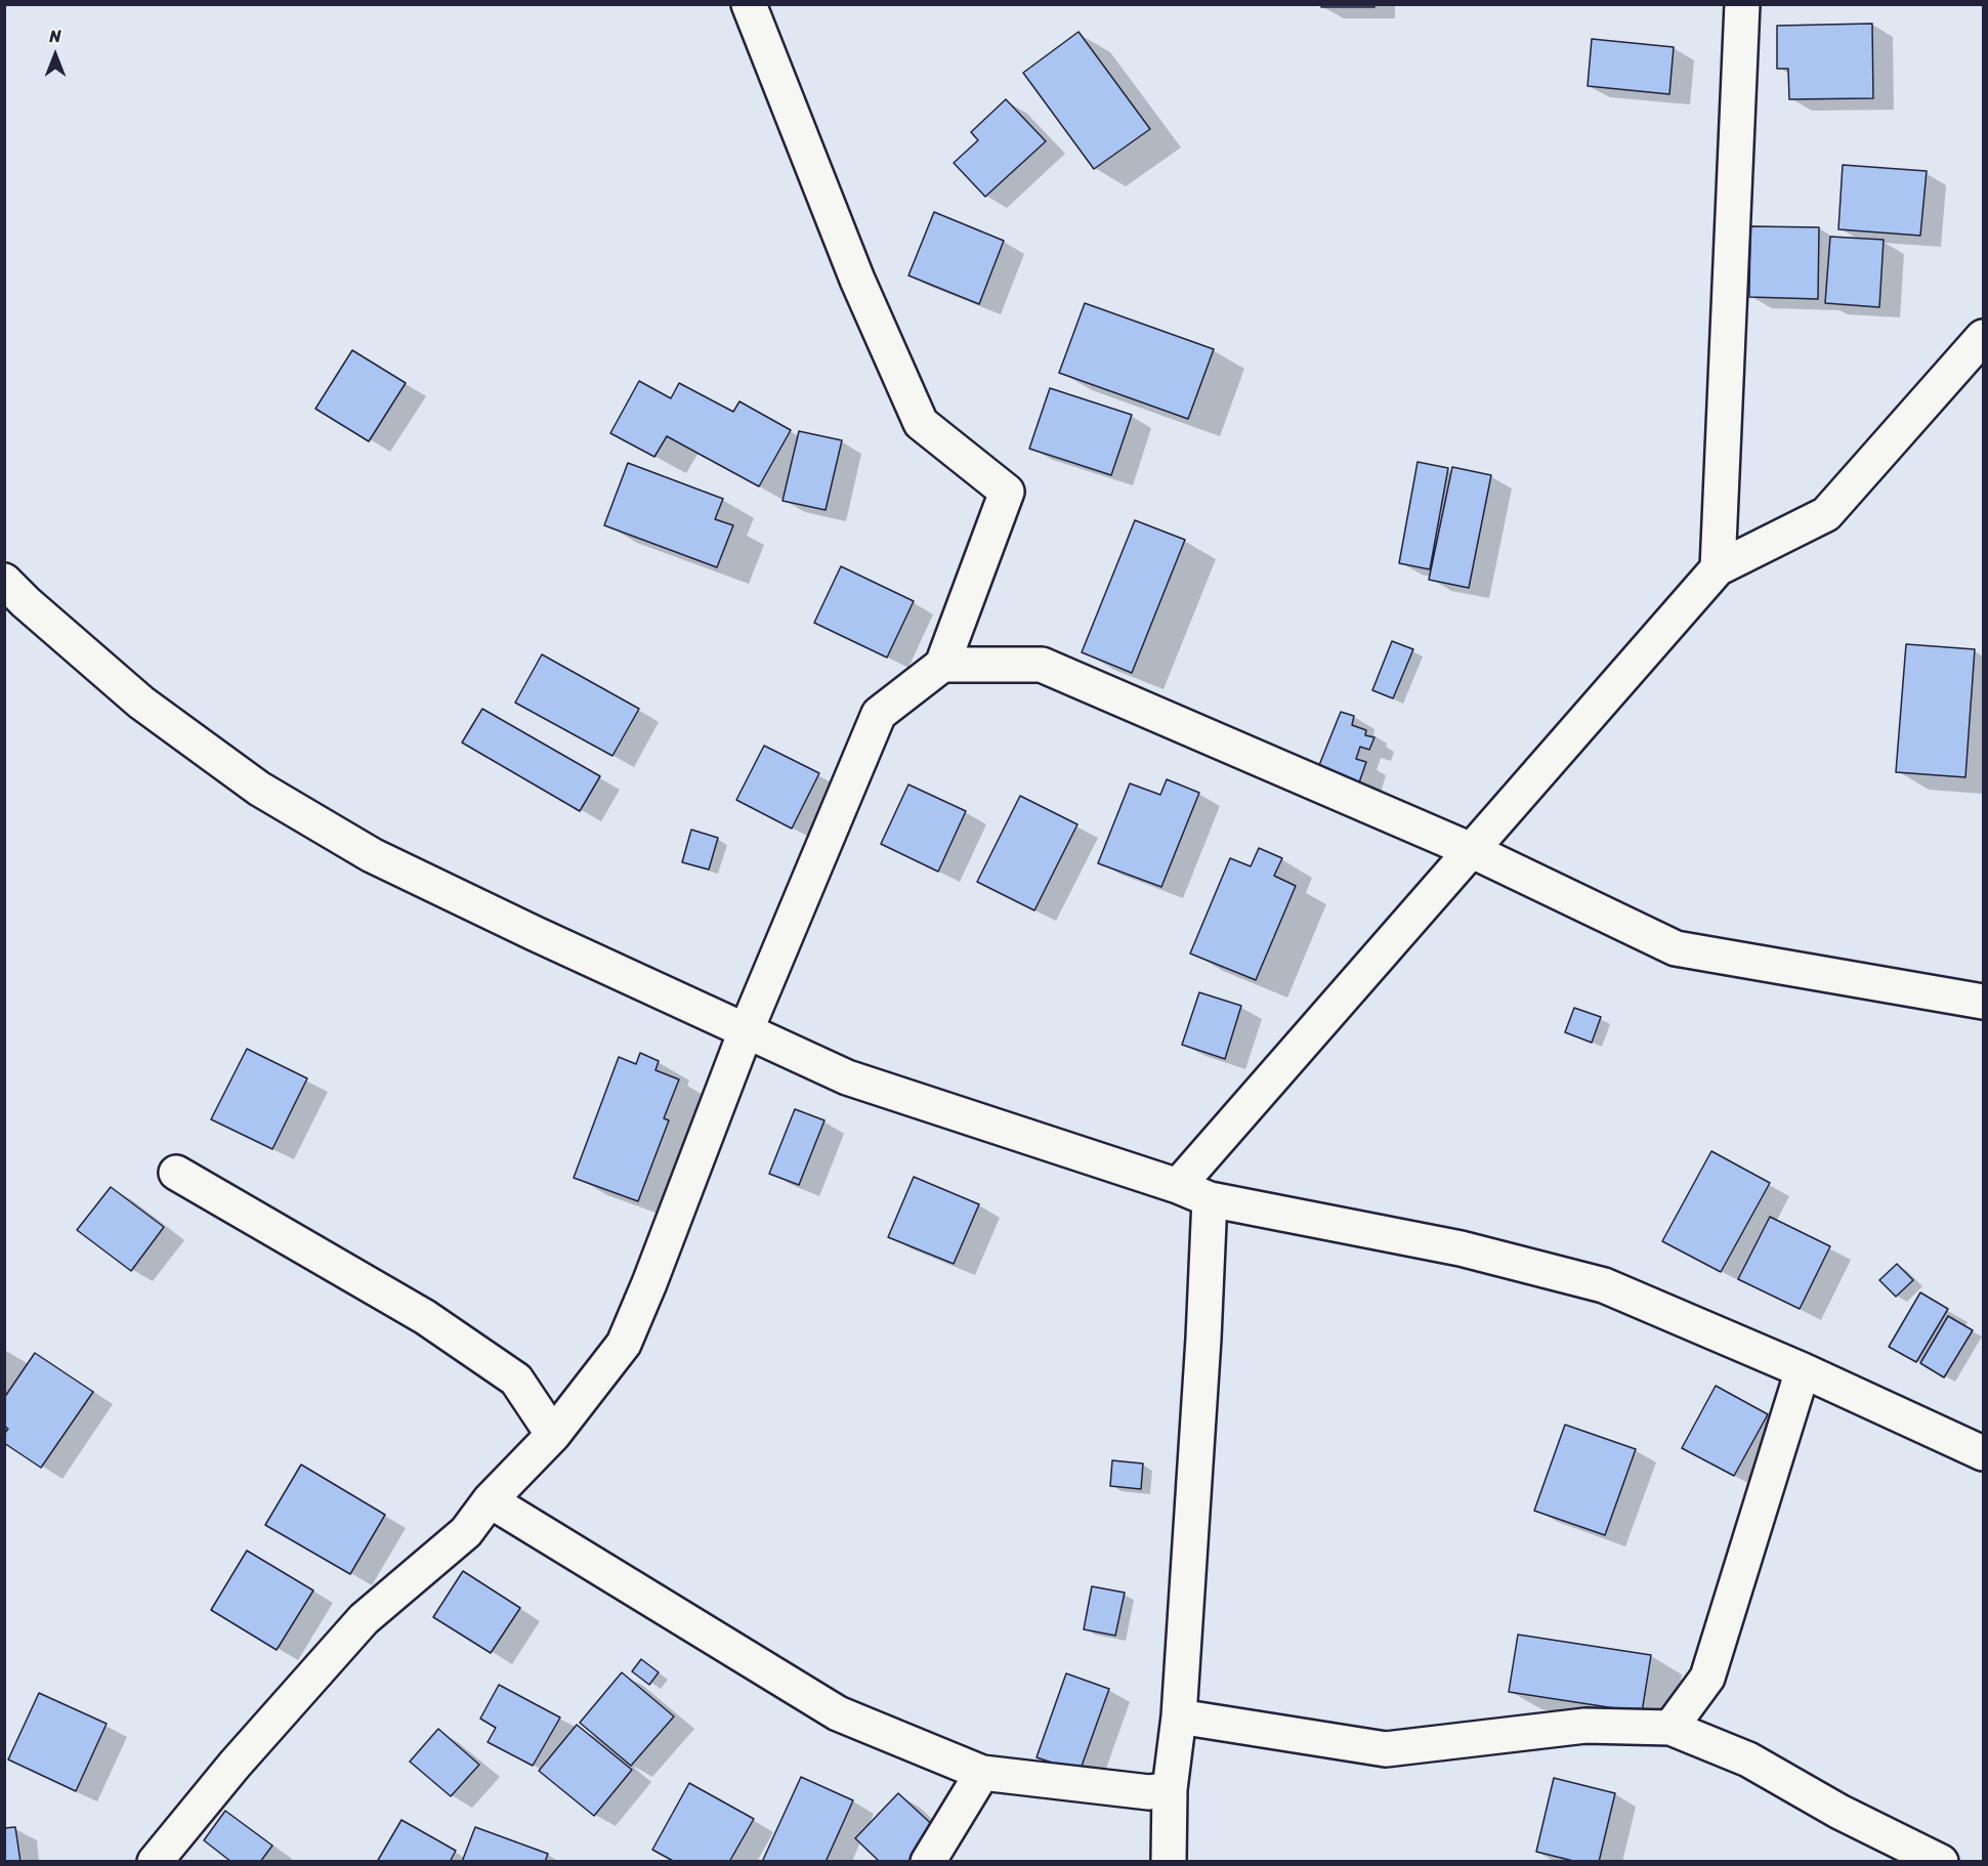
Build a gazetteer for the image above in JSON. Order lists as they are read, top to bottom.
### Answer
{
  "north": "top"
}
